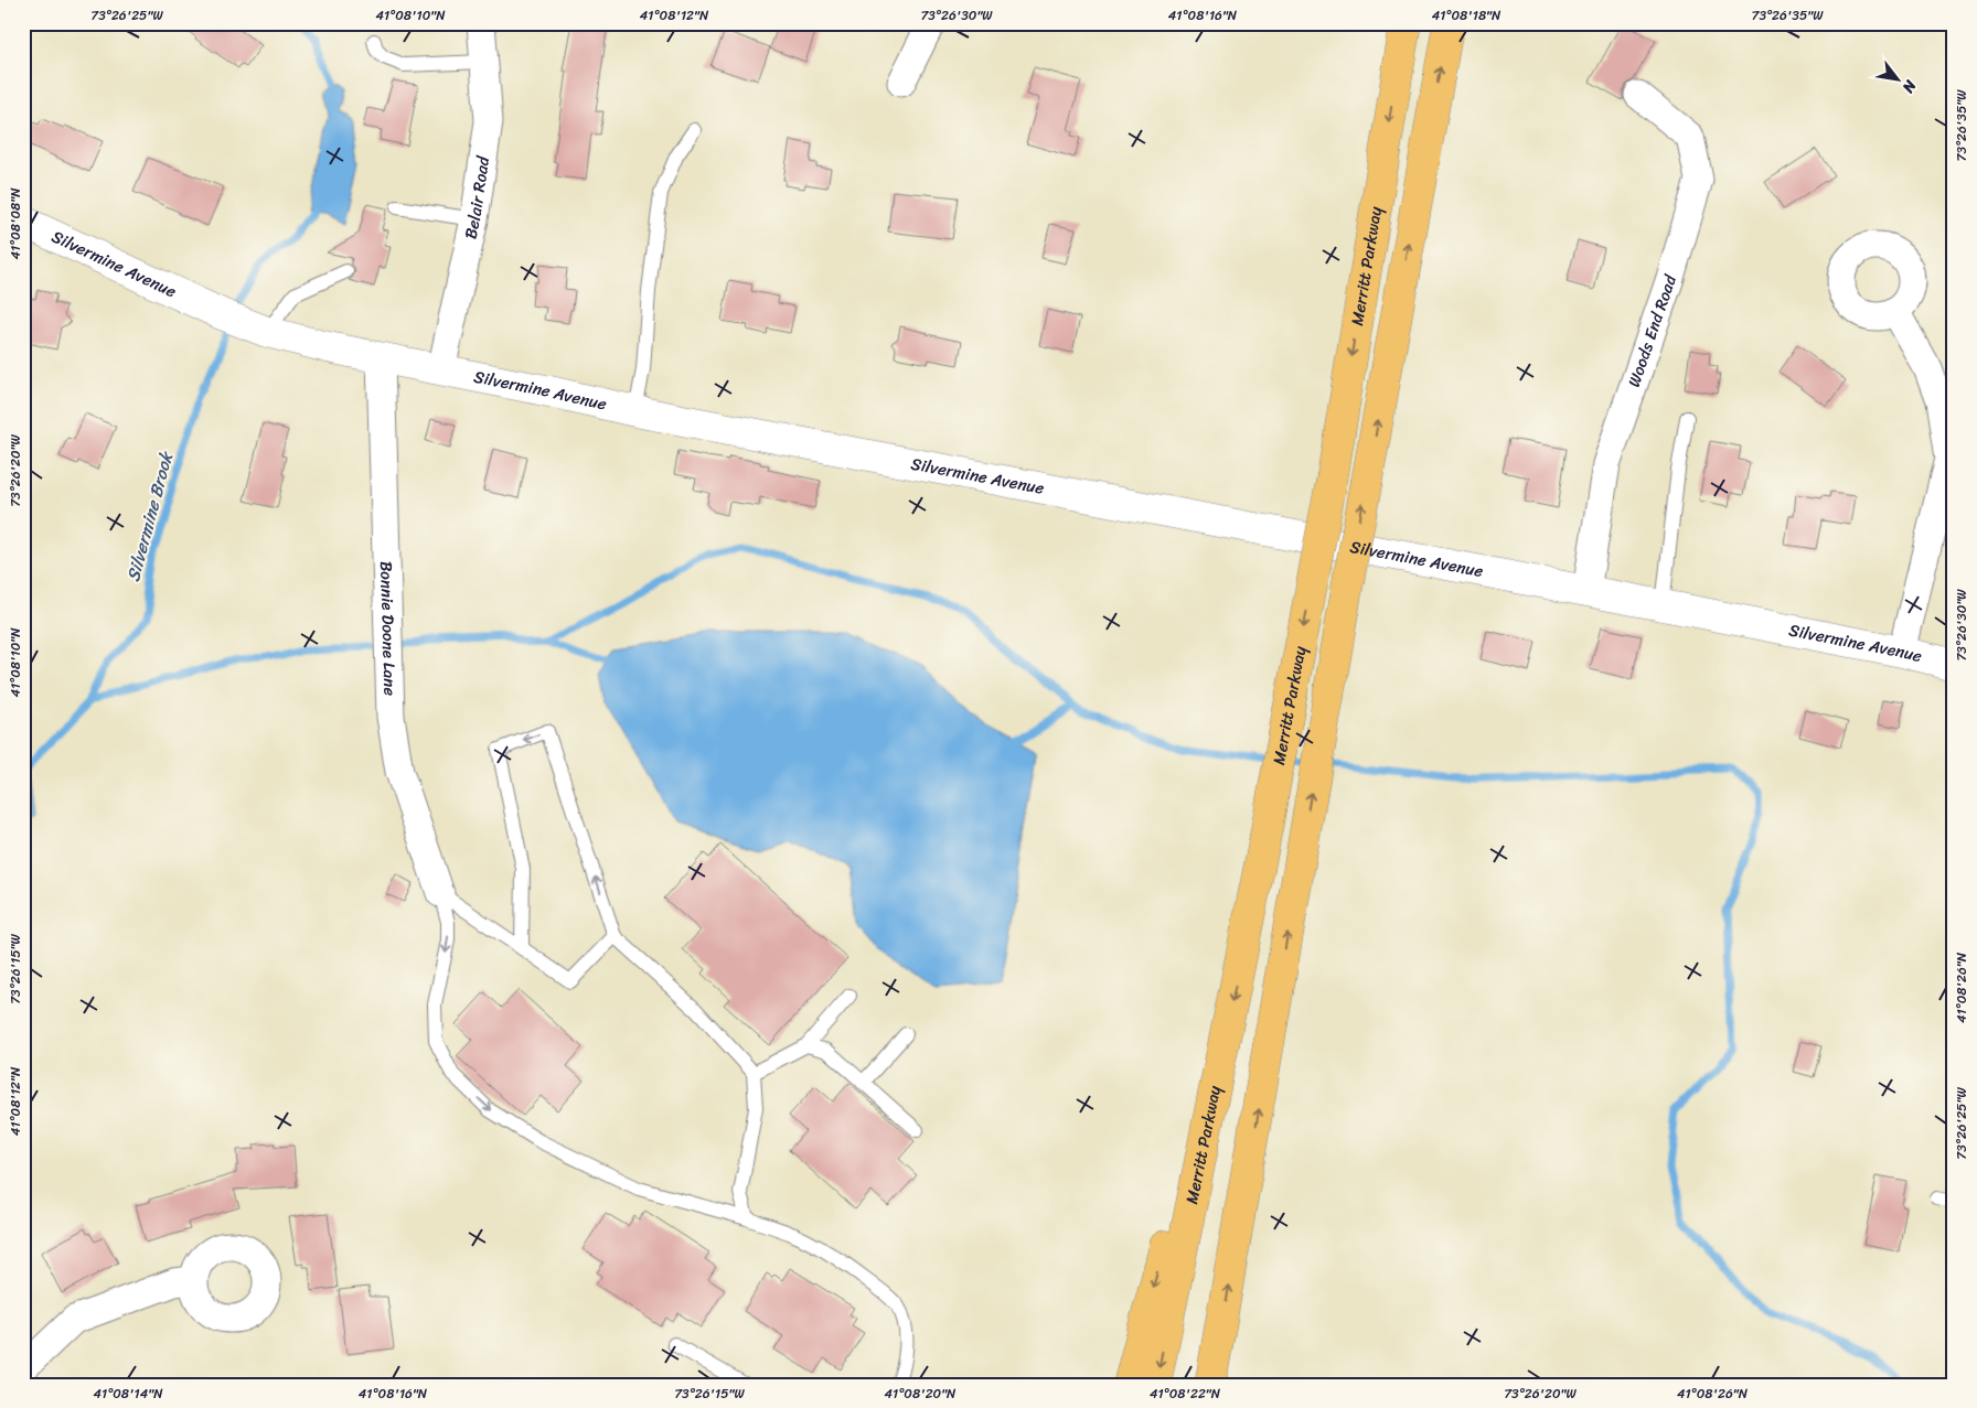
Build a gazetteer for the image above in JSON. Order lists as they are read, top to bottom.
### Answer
{
  "streets": {
    "highway": ["Merritt Parkway"],
    "street": [
      "Belair Road",
      "Silvermine Avenue",
      "Woods End Road",
      "Bonnie Doone Lane"
    ]
  },
  "crossings": [
    ["Belair Road", "Silvermine Avenue"],
    ["Silvermine Avenue", "Woods End Road"],
    ["Silvermine Avenue", "Bonnie Doone Lane"]
  ],
  "water": ["Silvermine Brook"],
  "north": "bottom right",
  "coordinates": [
    "73°26'25\"W",
    "41°08'10\"N",
    "41°08'12\"N",
    "73°26'30\"W",
    "41°08'16\"N",
    "41°08'18\"N",
    "73°26'35\"W",
    "41°08'08\"N",
    "73°26'20\"W",
    "73°26'15\"W",
    "41°08'26\"N",
    "41°08'14\"N",
    "41°08'20\"N",
    "41°08'22\"N"
  ]
}
